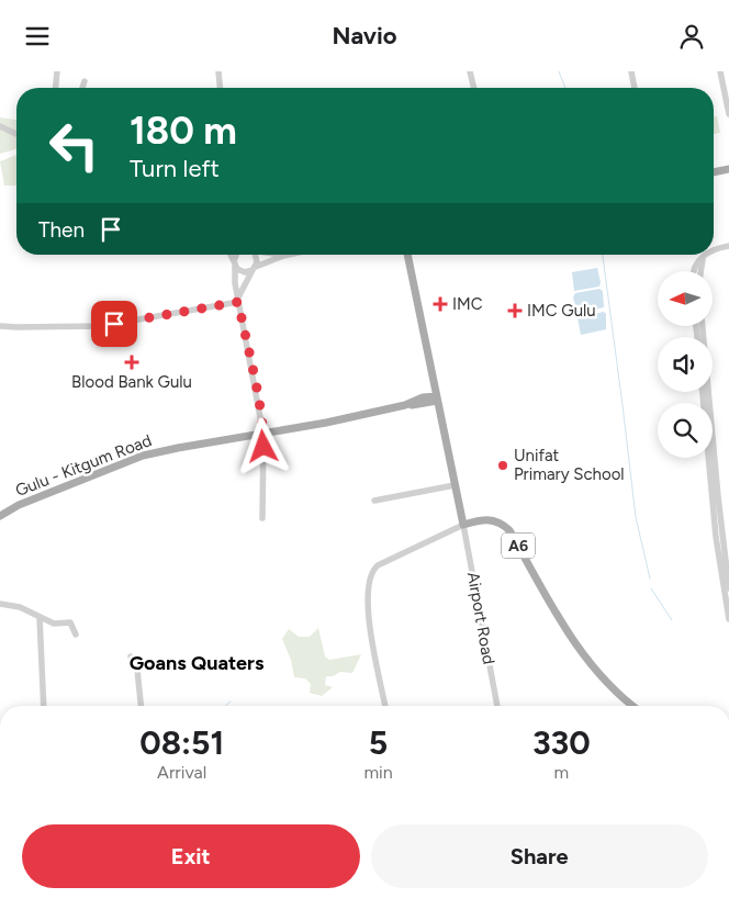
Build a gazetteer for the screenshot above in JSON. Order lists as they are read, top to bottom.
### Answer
{
  "streets": {
    "main road": ["Gulu - Kitgum Road", "A6"],
    "street": ["Airport Road"]
  },
  "crossings": [
    ["A6", "Airport Road"]
  ],
  "districts": ["Goans Quaters"],
  "places": {
    "health": ["IMC", "IMC Gulu", "Blood Bank Gulu"],
    "other": ["Unifat Primary School"]
  },
  "north": "left",
  "page": {
    "header": "Navio",
    "turn": ["180 m", "Turn left"],
    "then": "Then",
    "eta": [
      "08:51",
      "Arrival",
      "5",
      "min",
      "330",
      "m"
    ],
    "buttons": ["Exit", "Share"]
  }
}
